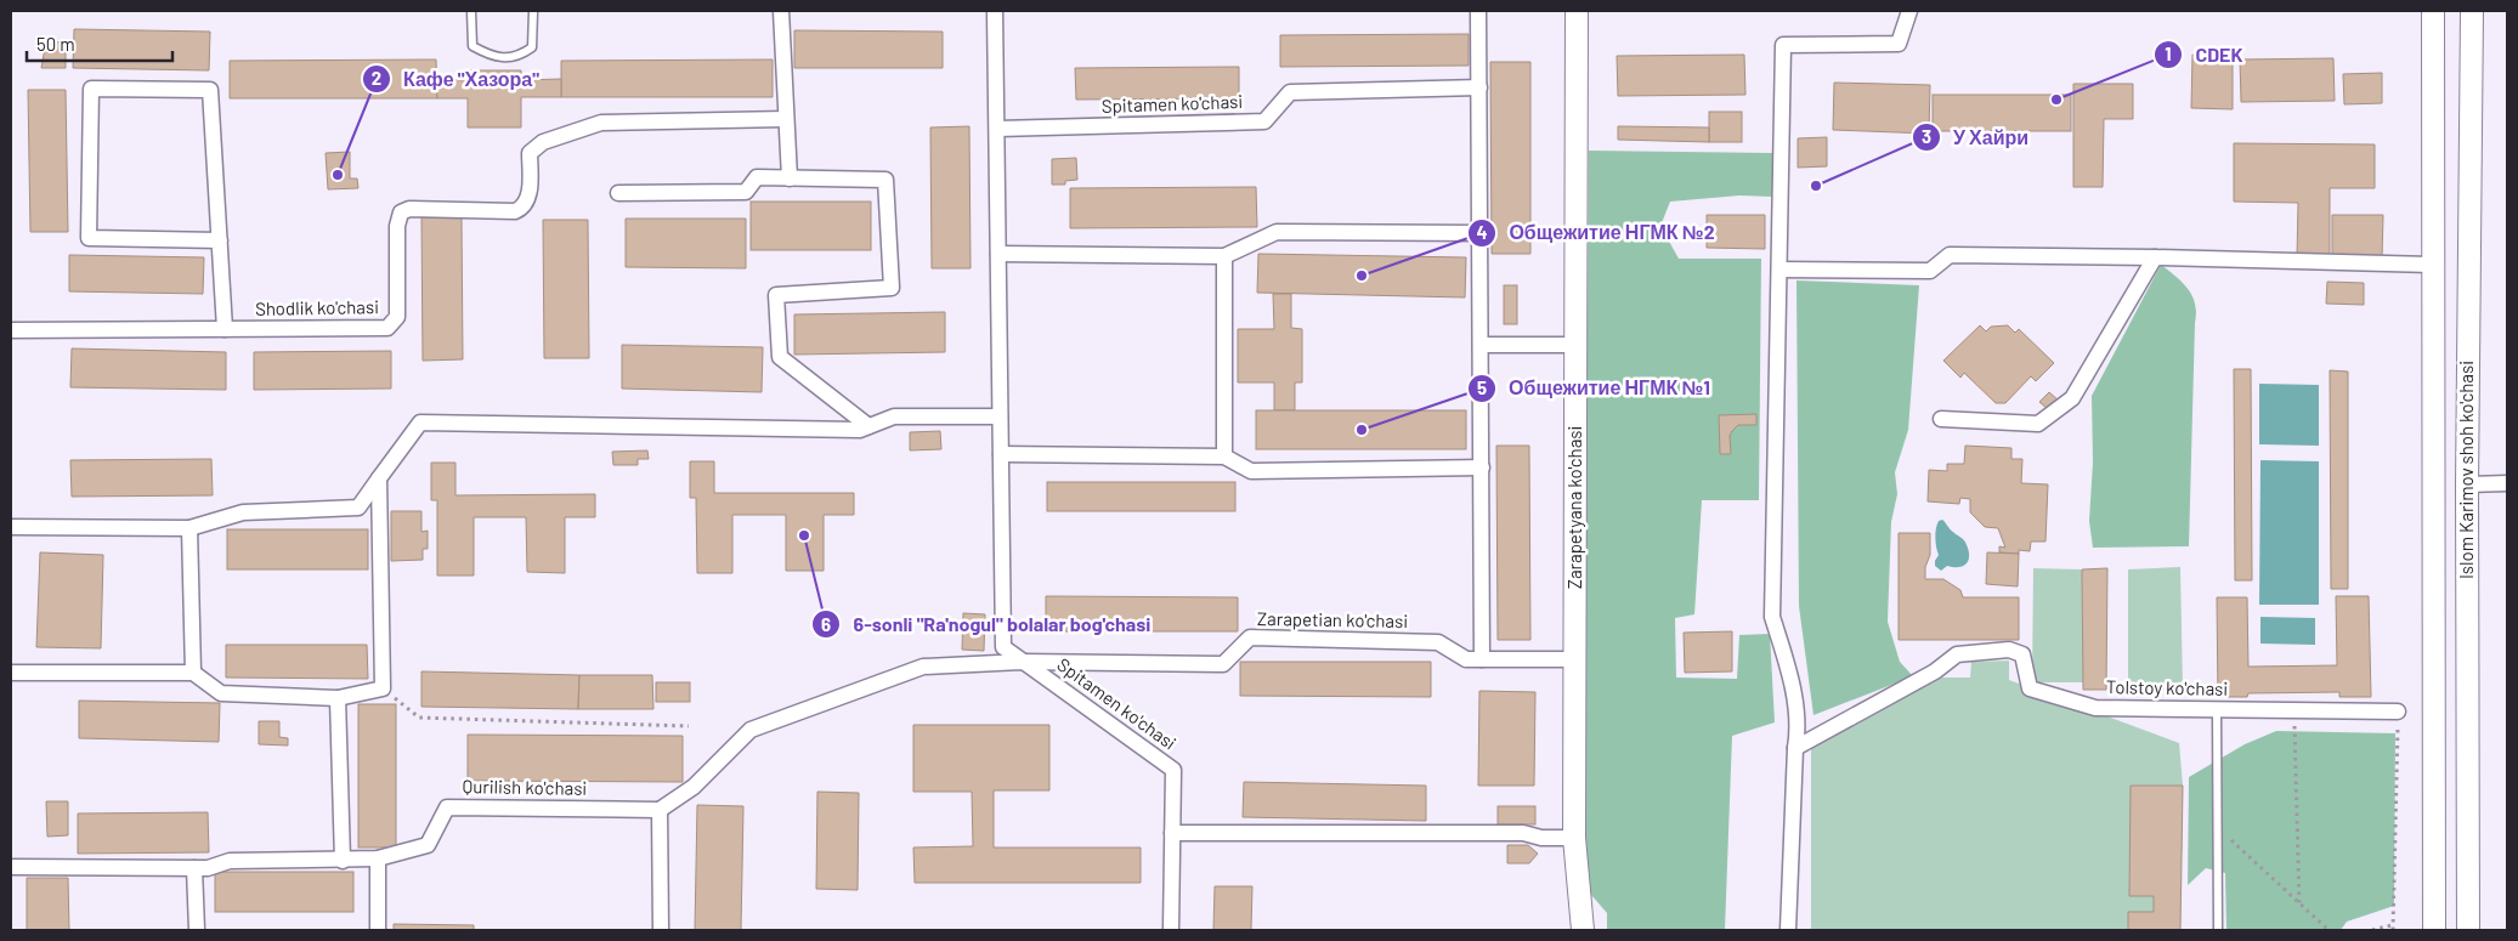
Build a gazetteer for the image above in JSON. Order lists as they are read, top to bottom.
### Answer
{
  "streets": {
    "main road": ["Islom Karimov shoh ko'chasi", "Zarapetyana ko'chasi"],
    "street": [
      "Spitamen ko'chasi",
      "Shodlik ko'chasi",
      "Zarapetian ko'chasi",
      "Tolstoy ko'chasi",
      "Qurilish ko'chasi"
    ]
  },
  "crossings": [
    ["Spitamen ko'chasi", "Zarapetian ko'chasi"],
    ["Zarapetyana ko'chasi", "Zarapetian ko'chasi"],
    ["Zarapetian ko'chasi", "Qurilish ko'chasi"]
  ],
  "places": [
    "CDEK",
    "Кафе \"Хазора\"",
    "У Хайри",
    "Общежитие НГМК №2",
    "Общежитие НГМК №1",
    "6-sonli \"Ra'nogul\" bolalar bog'chasi"
  ],
  "scale_bar": "50 m"
}
